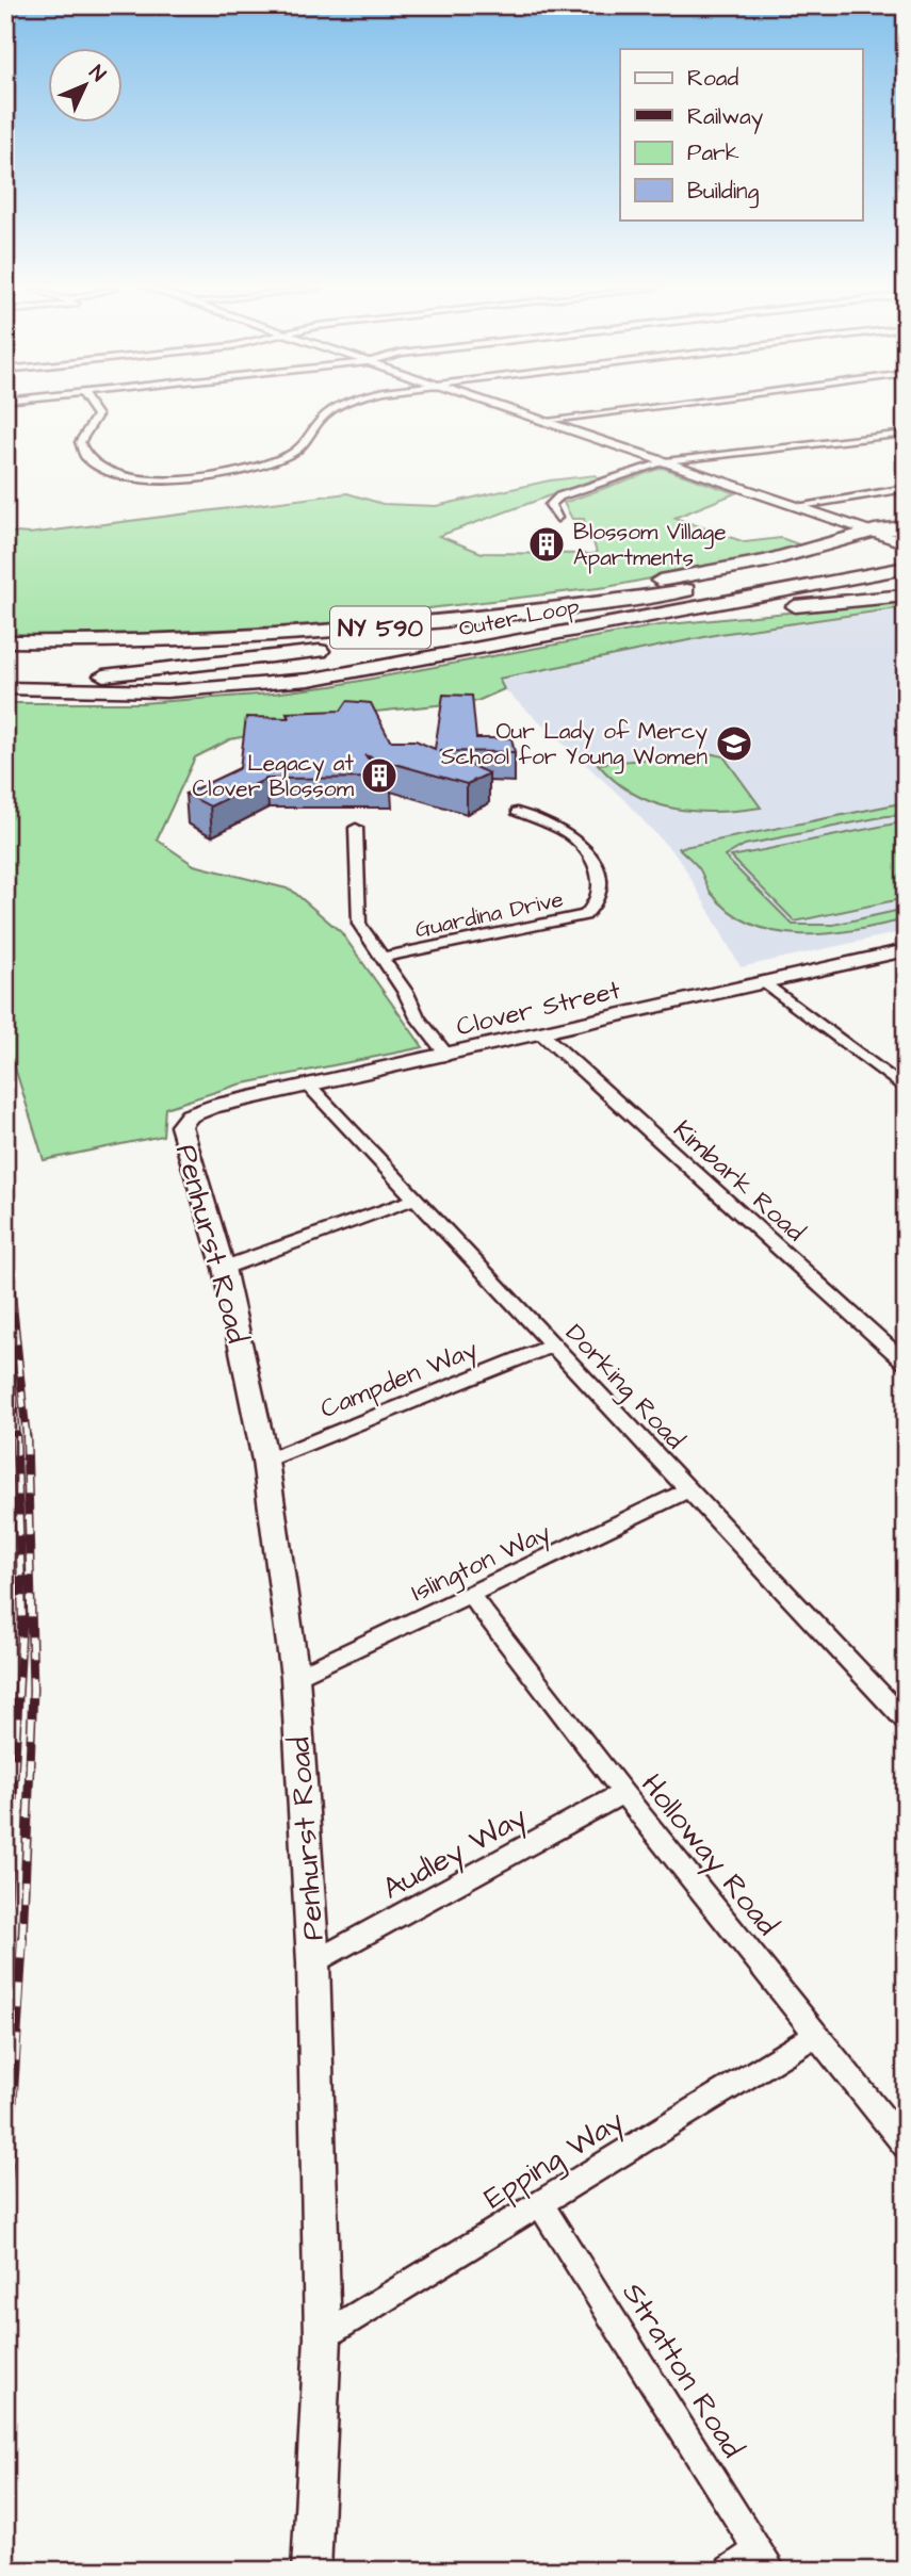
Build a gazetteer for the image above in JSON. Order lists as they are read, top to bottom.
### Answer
{
  "streets": {
    "highway": ["Outer Loop", "NY 590"],
    "street": [
      "Guardina Drive",
      "Clover Street",
      "Kimbark Road",
      "Penhurst Road",
      "Campden Way",
      "Dorking Road",
      "Islington Way",
      "Audley Way",
      "Holloway Road",
      "Epping Way",
      "Stratton Road"
    ]
  },
  "crossings": [
    ["Clover Street", "Kimbark Road"],
    ["Clover Street", "Penhurst Road"],
    ["Clover Street", "Dorking Road"],
    ["Penhurst Road", "Campden Way"],
    ["Penhurst Road", "Islington Way"],
    ["Penhurst Road", "Audley Way"],
    ["Penhurst Road", "Epping Way"],
    ["Campden Way", "Dorking Road"],
    ["Dorking Road", "Islington Way"],
    ["Islington Way", "Holloway Road"],
    ["Audley Way", "Holloway Road"],
    ["Holloway Road", "Epping Way"],
    ["Epping Way", "Stratton Road"]
  ],
  "places": {
    "building": ["Blossom Village Apartments", "Legacy at Clover Blossom"],
    "school or university": ["Our Lady of Mercy School for Young Women"]
  },
  "legend": [
    "Road",
    "Railway",
    "Park",
    "Building"
  ],
  "north": "top right"
}
